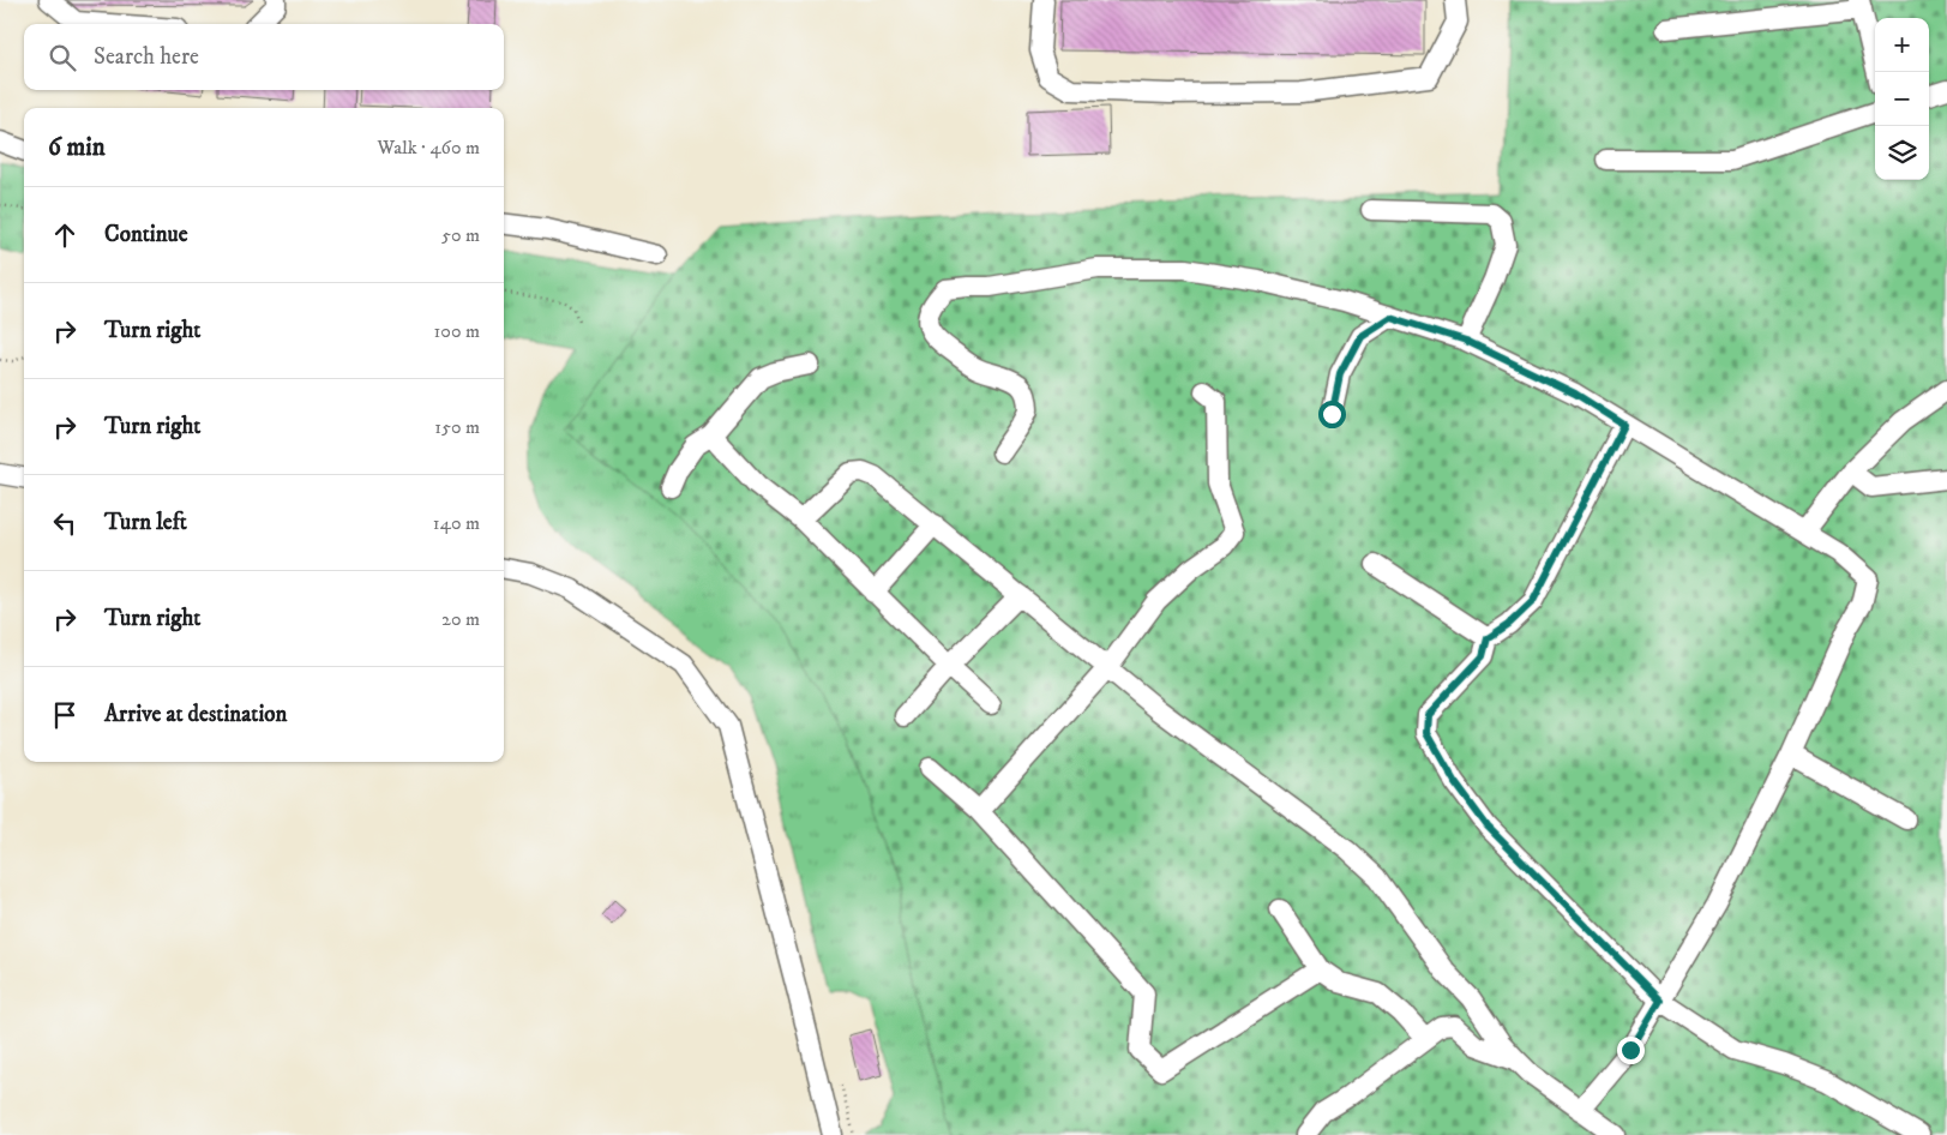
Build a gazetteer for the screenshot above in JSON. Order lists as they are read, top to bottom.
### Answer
{
  "page": {
    "map_buttons": ["+", "−"],
    "search": "Search here",
    "heading": ["6 min", "Walk · 460 m"],
    "list": [
      ["Continue", "50 m"],
      ["Turn right", "100 m"],
      ["Turn right", "150 m"],
      ["Turn left", "140 m"],
      ["Turn right", "20 m"],
      "Arrive at destination"
    ]
  }
}
